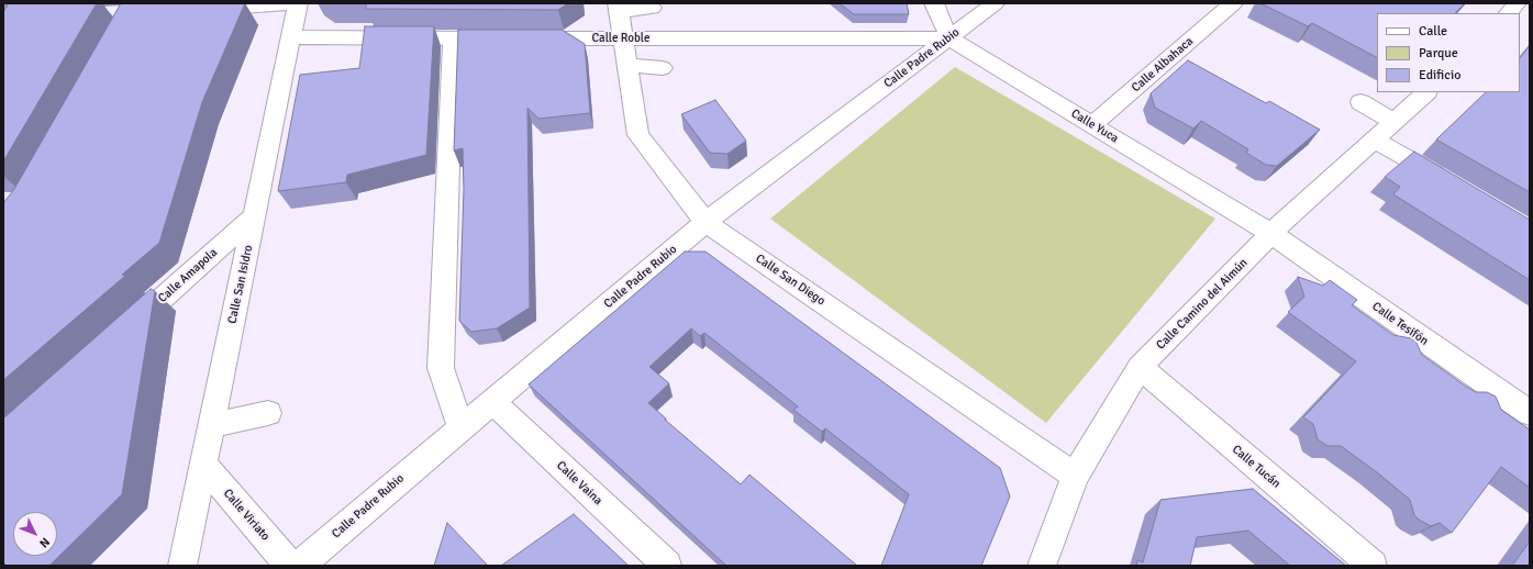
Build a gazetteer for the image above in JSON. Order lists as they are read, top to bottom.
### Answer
{
  "streets": {
    "street": [
      "Calle Roble",
      "Calle Padre Rubio",
      "Calle Albahaca",
      "Calle Yuca",
      "Calle Amapola",
      "Calle San Diego",
      "Calle San Isidro",
      "Calle Camino del Aimún",
      "Calle Tesifón",
      "Calle Tucán",
      "Calle Vaina",
      "Calle Viriato"
    ]
  },
  "crossings": [
    ["Calle Roble", "Calle Padre Rubio"],
    ["Calle Roble", "Calle Yuca"],
    ["Calle Roble", "Calle San Diego"],
    ["Calle Roble", "Calle San Isidro"],
    ["Calle Padre Rubio", "Calle Yuca"],
    ["Calle Padre Rubio", "Calle San Diego"],
    ["Calle Padre Rubio", "Calle Vaina"],
    ["Calle Albahaca", "Calle Yuca"],
    ["Calle Yuca", "Calle Camino del Aimún"],
    ["Calle Yuca", "Calle Tesifón"],
    ["Calle Amapola", "Calle San Isidro"],
    ["Calle San Diego", "Calle Camino del Aimún"],
    ["Calle San Isidro", "Calle Viriato"],
    ["Calle Camino del Aimún", "Calle Tesifón"],
    ["Calle Camino del Aimún", "Calle Tucán"]
  ],
  "legend": ["Calle", "Parque", "Edificio"],
  "north": "bottom right"
}
